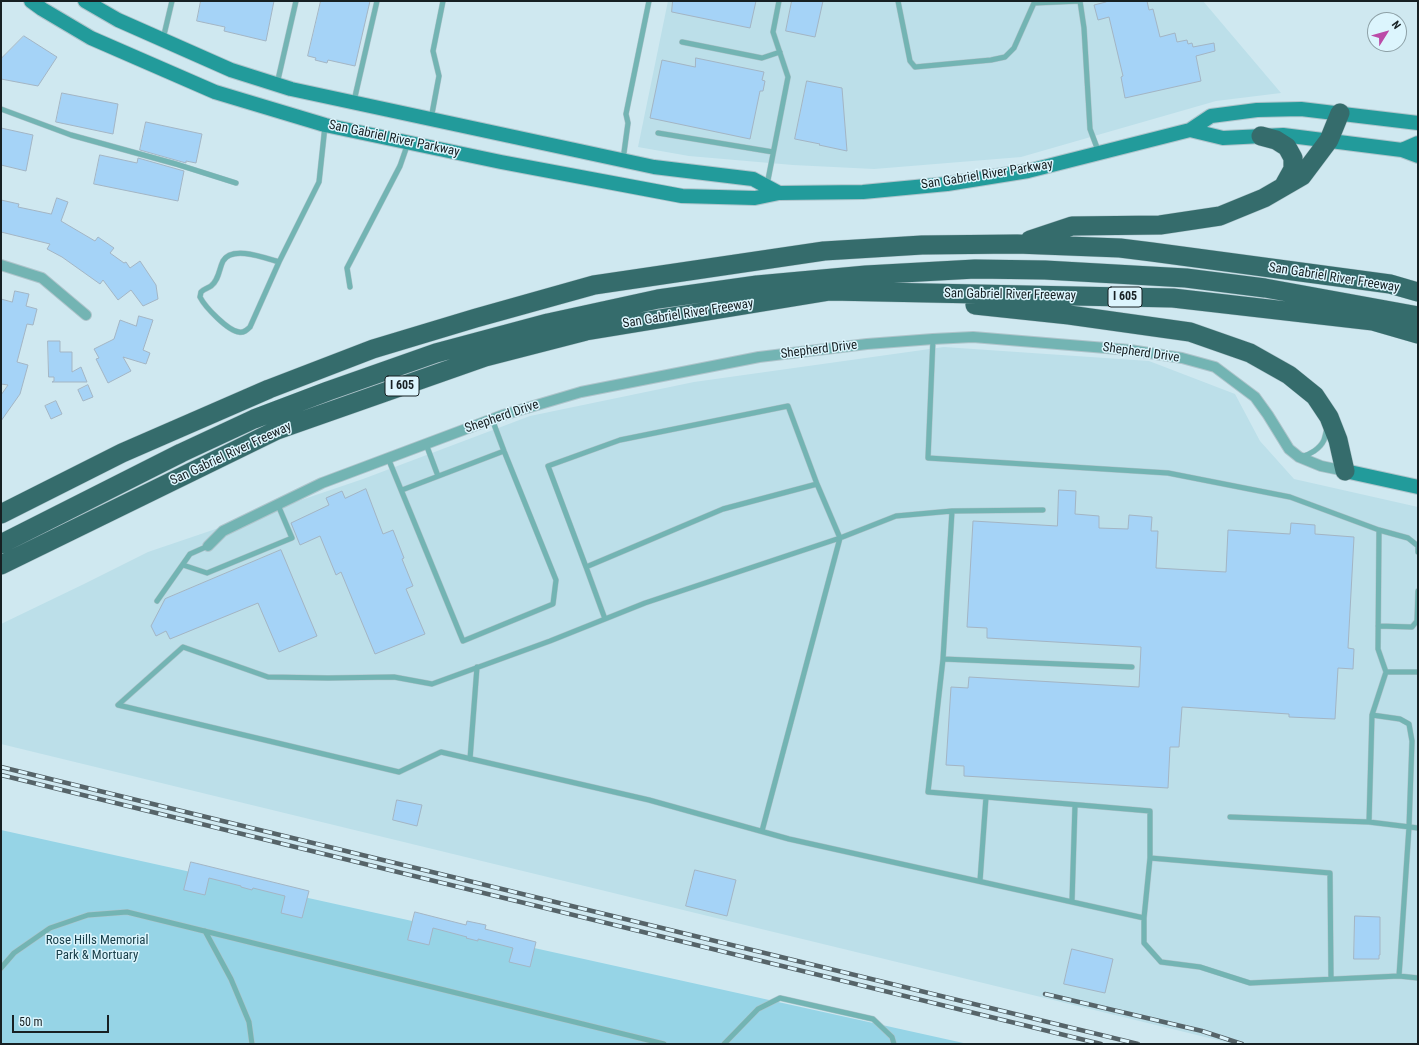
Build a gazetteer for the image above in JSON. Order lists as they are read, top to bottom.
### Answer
{
  "streets": {
    "highway": ["San Gabriel River Freeway", "I 605"],
    "main road": ["San Gabriel River Parkway", "Shepherd Drive"]
  },
  "parks": ["Rose Hills Memorial Park & Mortuary"],
  "scale_bar": "50 m",
  "north": "top right"
}
